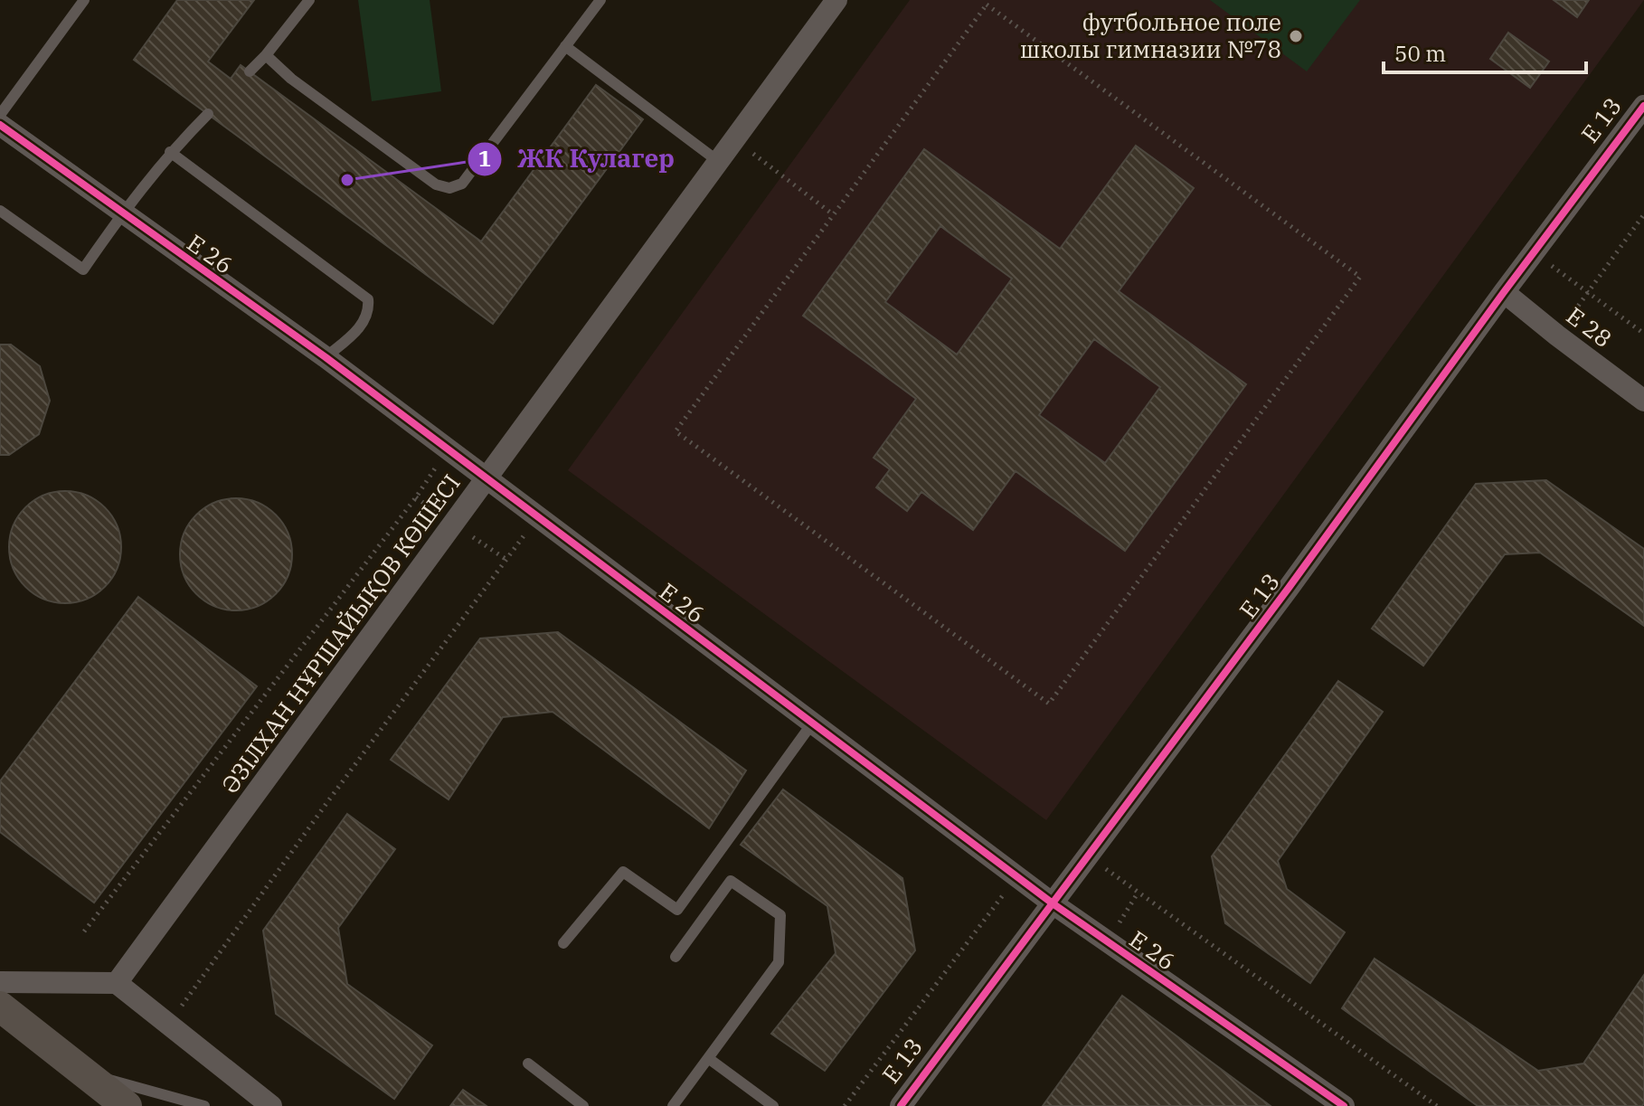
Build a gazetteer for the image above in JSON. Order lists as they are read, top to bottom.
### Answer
{
  "streets": {
    "street": [
      "E 13",
      "E 26",
      "E 28",
      "ӘЗІЛХАН НҰРШАЙЫҚОВ КӨШЕСІ"
    ]
  },
  "crossings": [
    ["E 13", "E 26"],
    ["E 13", "E 28"],
    ["E 26", "ӘЗІЛХАН НҰРШАЙЫҚОВ КӨШЕСІ"]
  ],
  "places": ["футбольное поле школы гимназии №78", "ЖК Кулагер"],
  "scale_bar": "50 m"
}
